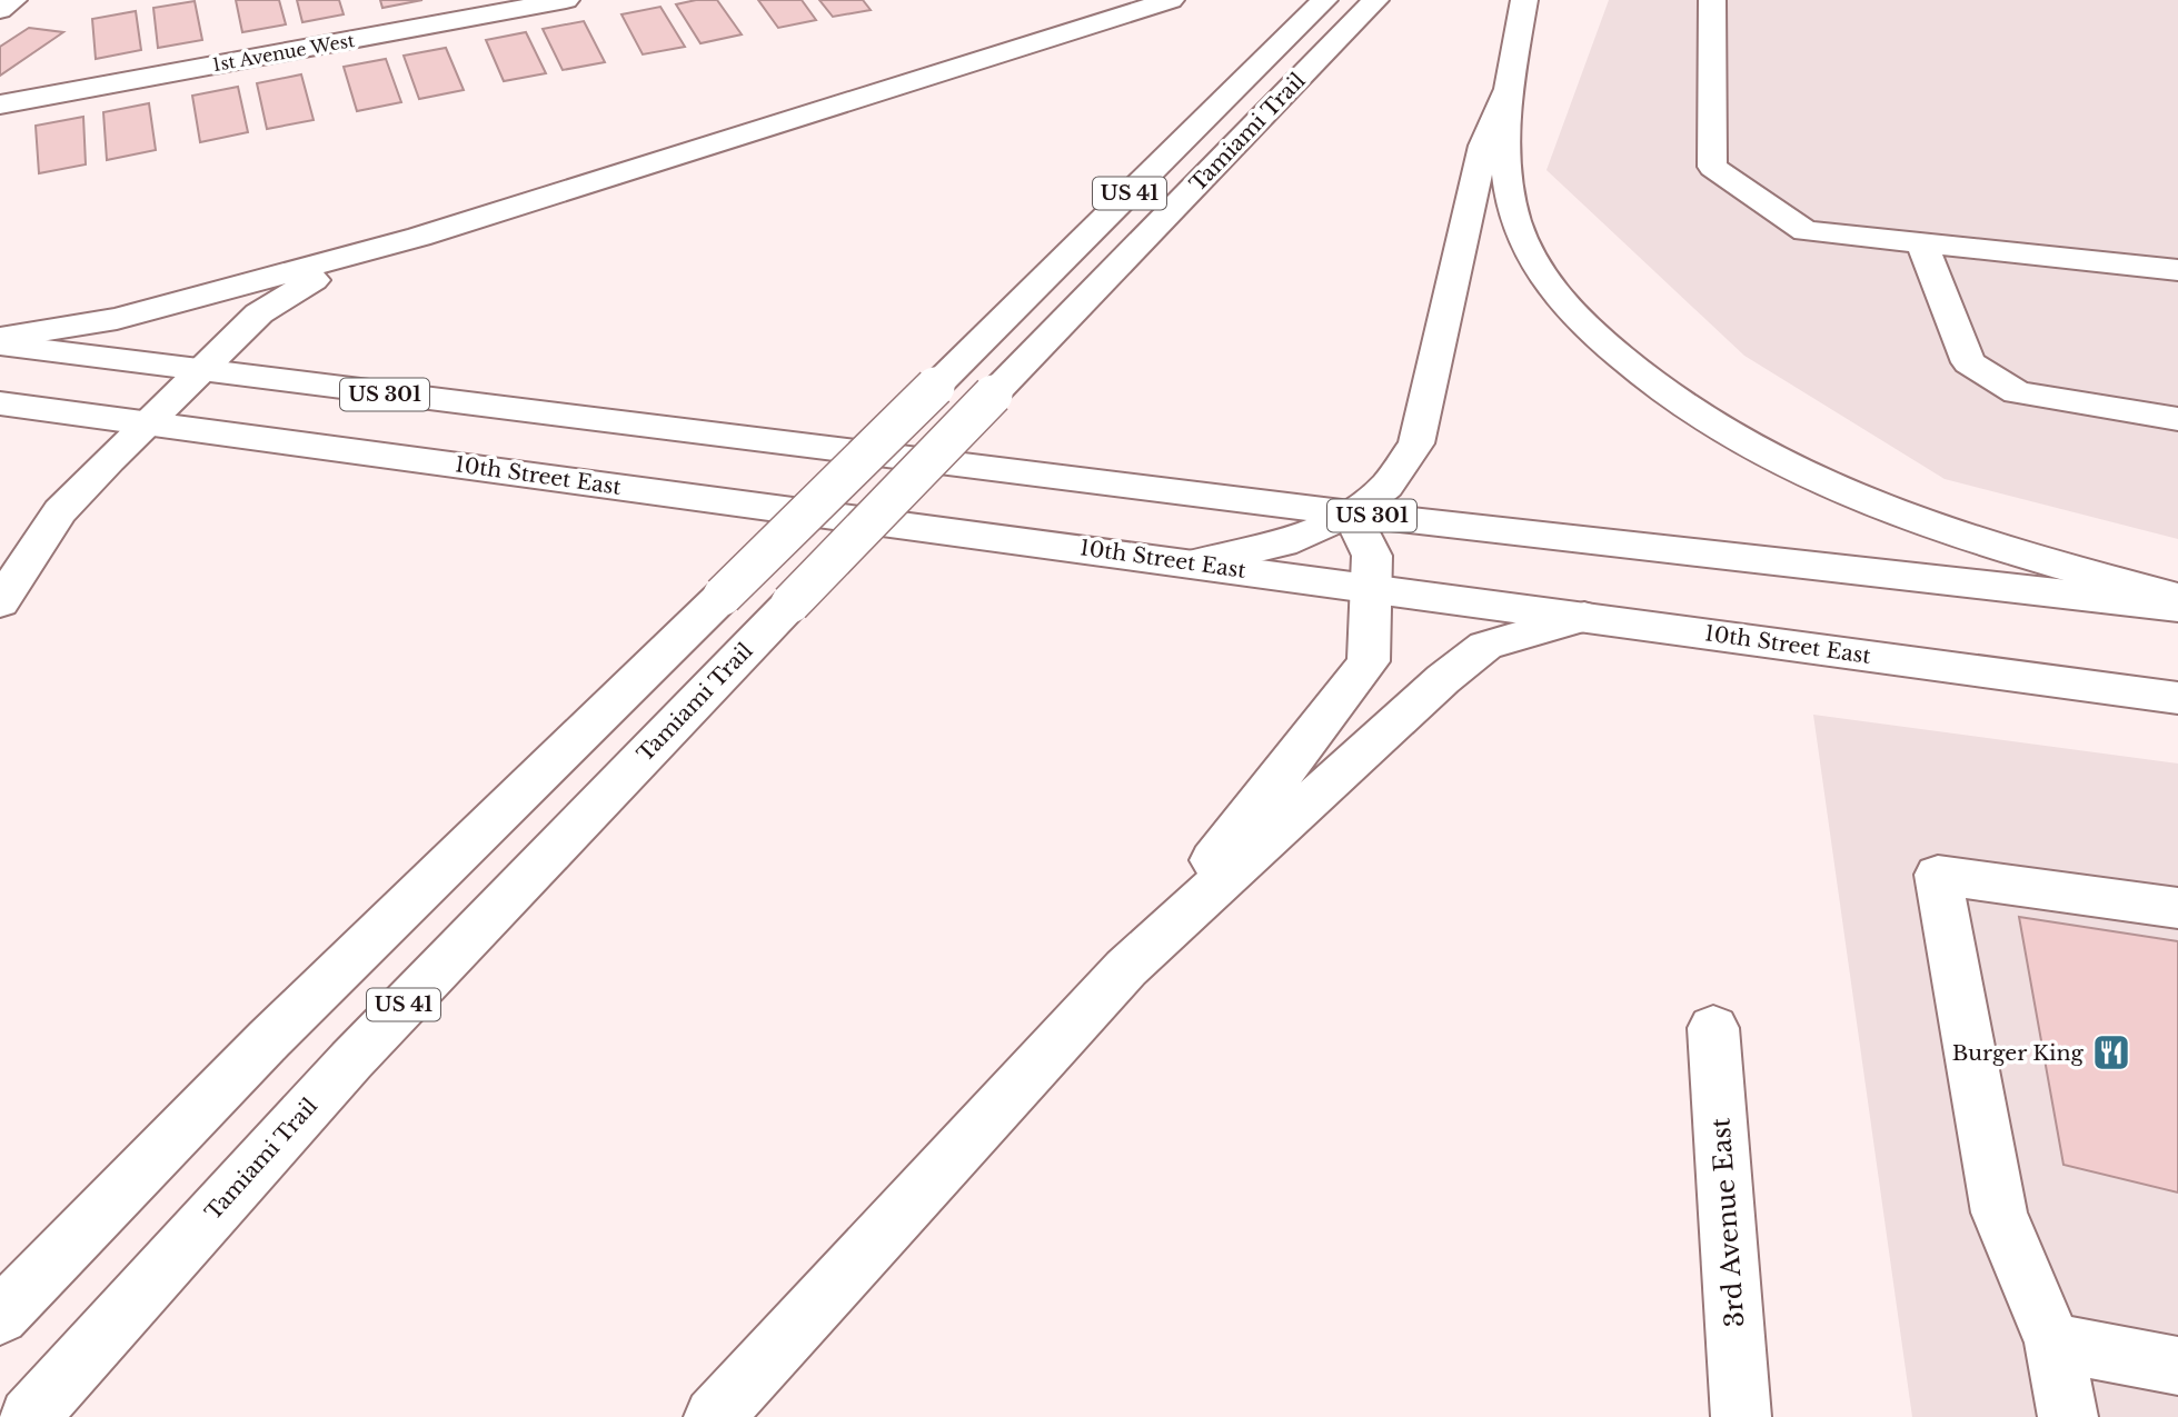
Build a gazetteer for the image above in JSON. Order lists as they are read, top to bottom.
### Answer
{
  "streets": {
    "main road": [
      "1st Avenue West",
      "Tamiami Trail",
      "US 41",
      "US 301",
      "10th Street East",
      "3rd Avenue East"
    ]
  },
  "places": {
    "restaurant": ["Burger King"]
  }
}
